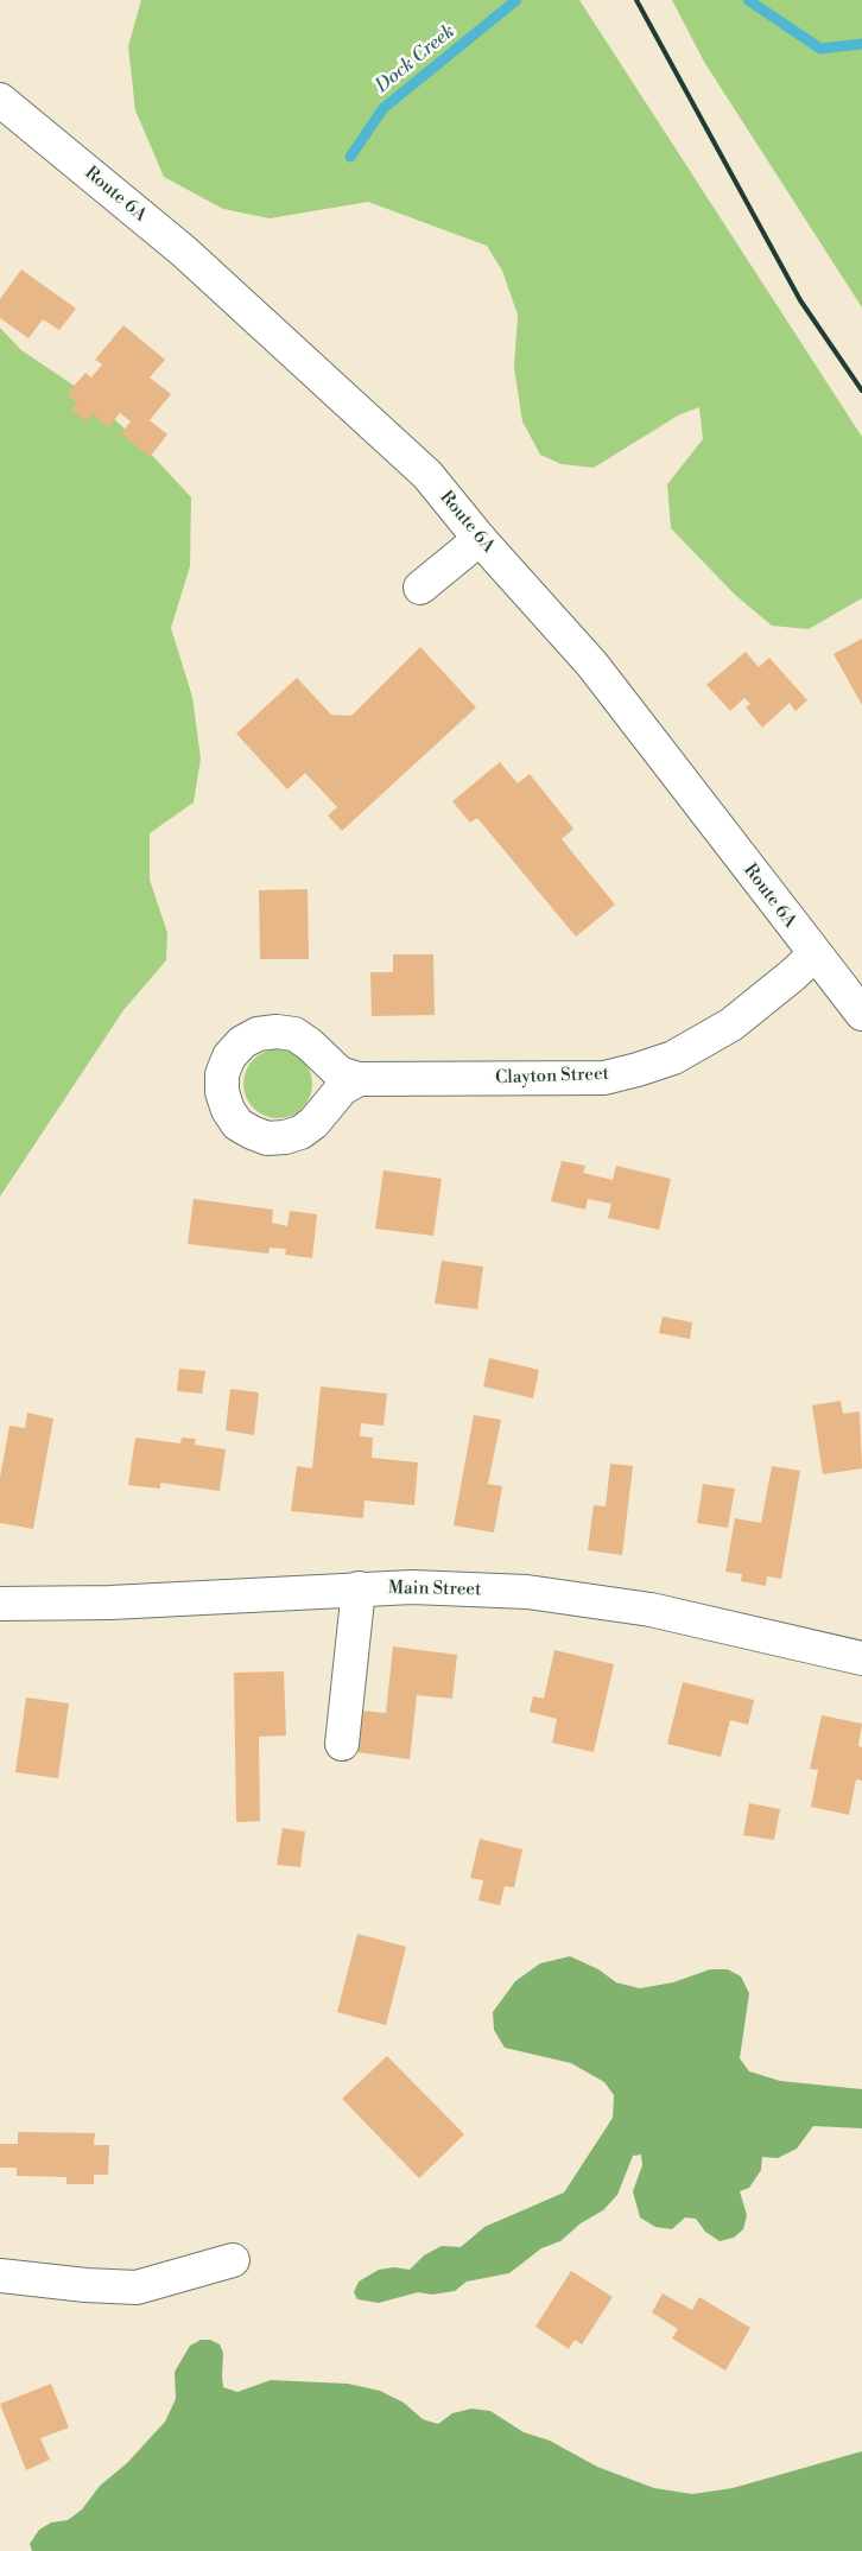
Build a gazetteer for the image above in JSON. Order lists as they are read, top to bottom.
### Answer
{
  "streets": {
    "main road": ["Route 6A", "Clayton Street", "Main Street"]
  },
  "crossings": [
    ["Route 6A", "Clayton Street"]
  ],
  "water": ["Dock Creek"]
}
